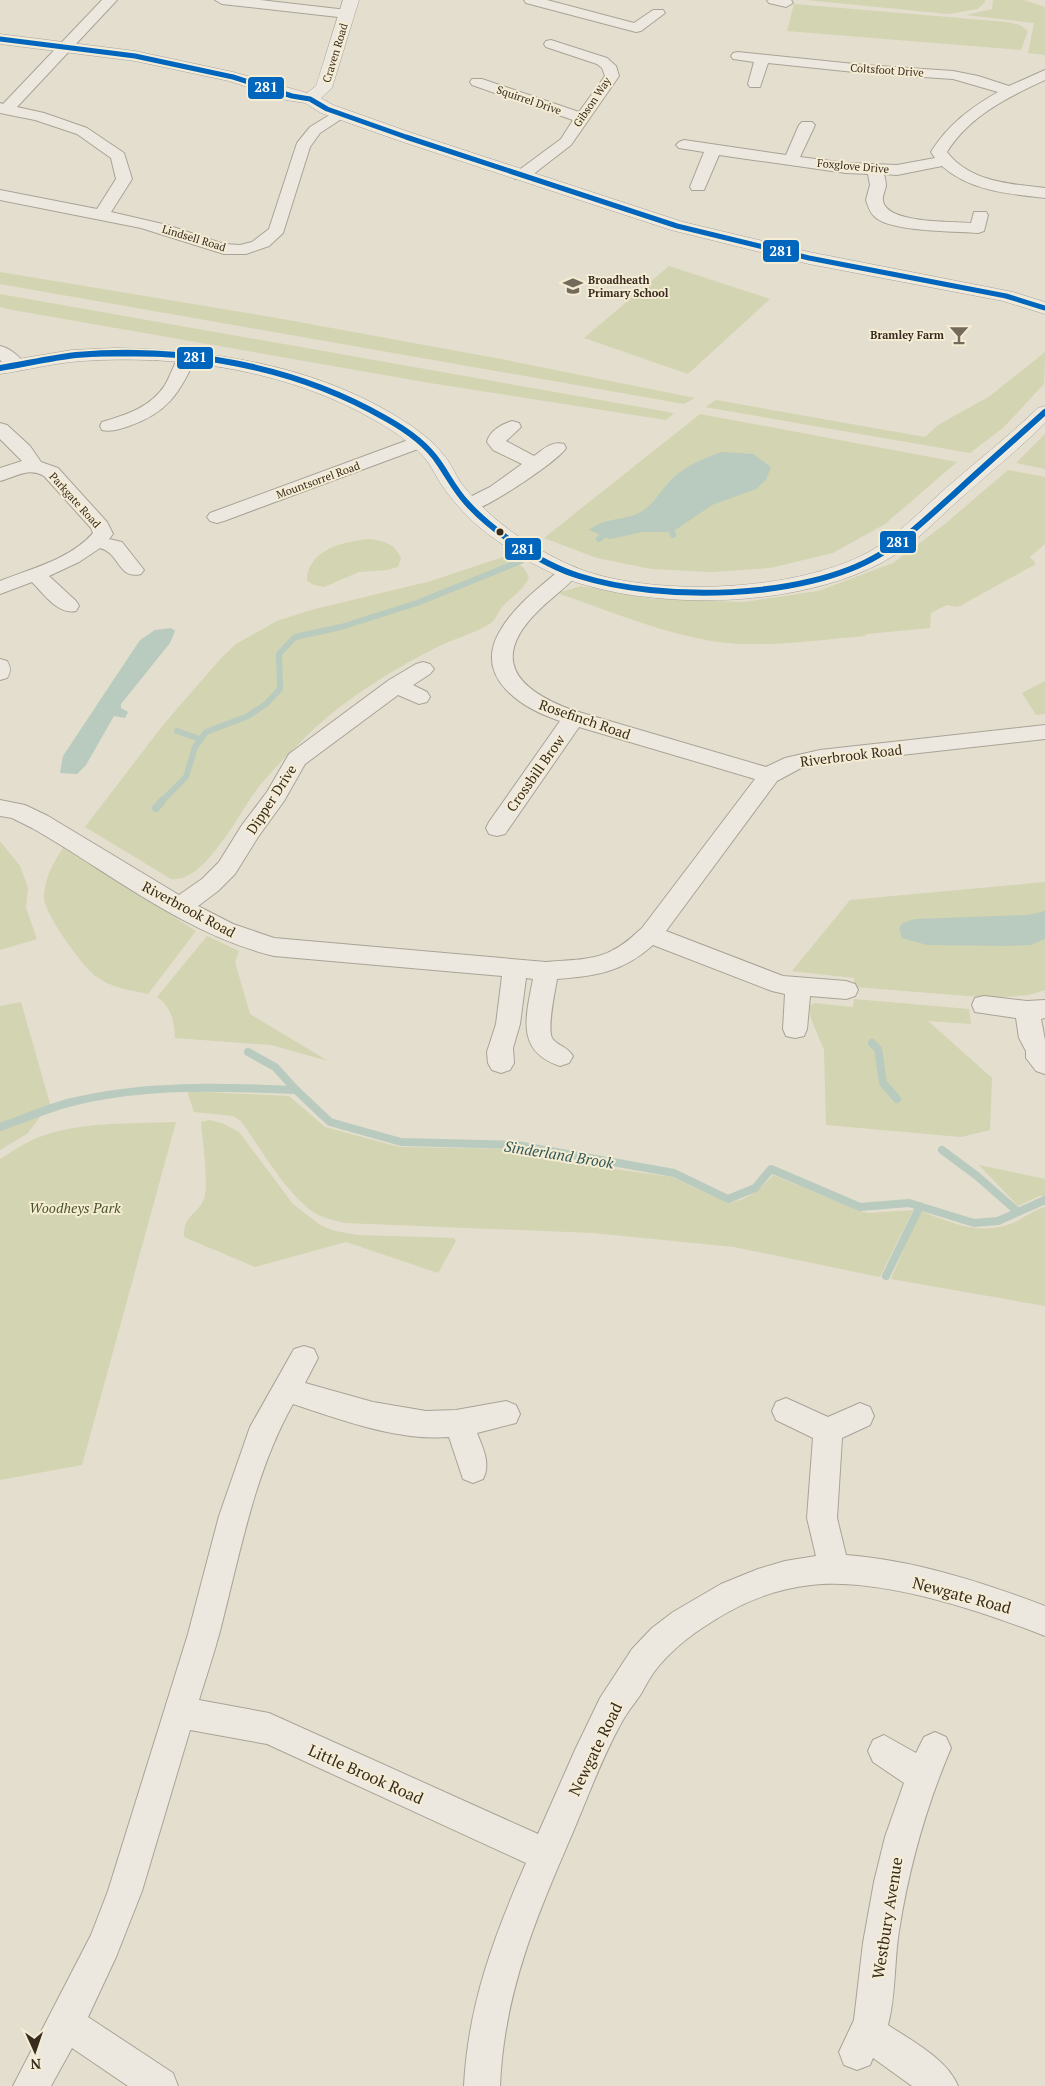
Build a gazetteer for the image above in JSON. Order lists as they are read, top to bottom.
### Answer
{
  "streets": {
    "street": [
      "Craven Road",
      "Coltsfoot Drive",
      "Squirrel Drive",
      "Gibson Way",
      "Foxglove Drive",
      "Lindsell Road",
      "Mountsorrel Road",
      "Parkgate Road",
      "Rosefinch Road",
      "Riverbrook Road",
      "Crossbill Brow",
      "Dipper Drive",
      "Newgate Road",
      "Little Brook Road",
      "Westbury Avenue"
    ]
  },
  "crossings": [
    ["Squirrel Drive", "Gibson Way"],
    ["Rosefinch Road", "Riverbrook Road"],
    ["Rosefinch Road", "Crossbill Brow"],
    ["Riverbrook Road", "Dipper Drive"],
    ["Newgate Road", "Little Brook Road"]
  ],
  "water": ["Sinderland Brook"],
  "parks": ["Woodheys Park"],
  "places": {
    "school or university": ["Broadheath Primary School"],
    "bar": ["Bramley Farm"]
  },
  "lines": ["transit line 281"],
  "north": "bottom"
}
